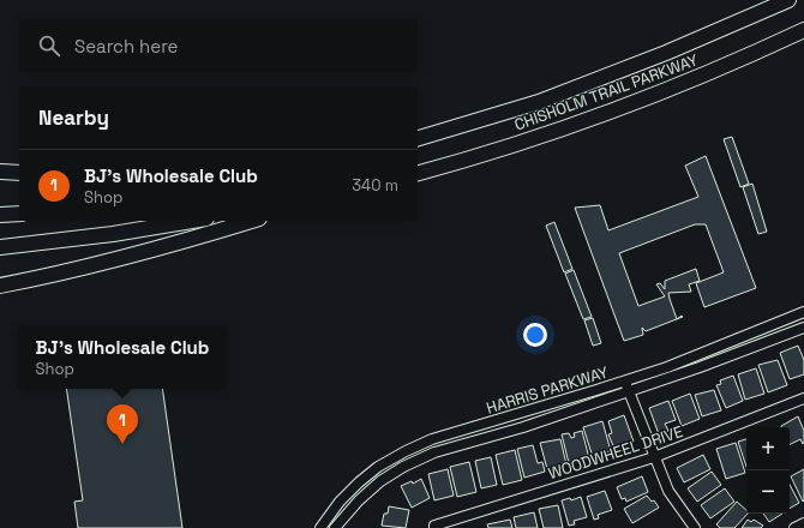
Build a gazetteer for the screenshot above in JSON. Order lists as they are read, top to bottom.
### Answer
{
  "streets": {
    "highway": ["CHISHOLM TRAIL PARKWAY"],
    "street": ["HARRIS PARKWAY", "WOODWHEEL DRIVE"]
  },
  "page": {
    "search": "Search here",
    "heading": "Nearby",
    "list": [
      {
        "mark": "1",
        "name": "BJ's Wholesale Club",
        "note": "Shop",
        "value": "340 m"
      }
    ],
    "popup": ["BJ's Wholesale Club", "Shop"],
    "pins": "1",
    "map_buttons": ["+", "−"]
  }
}
